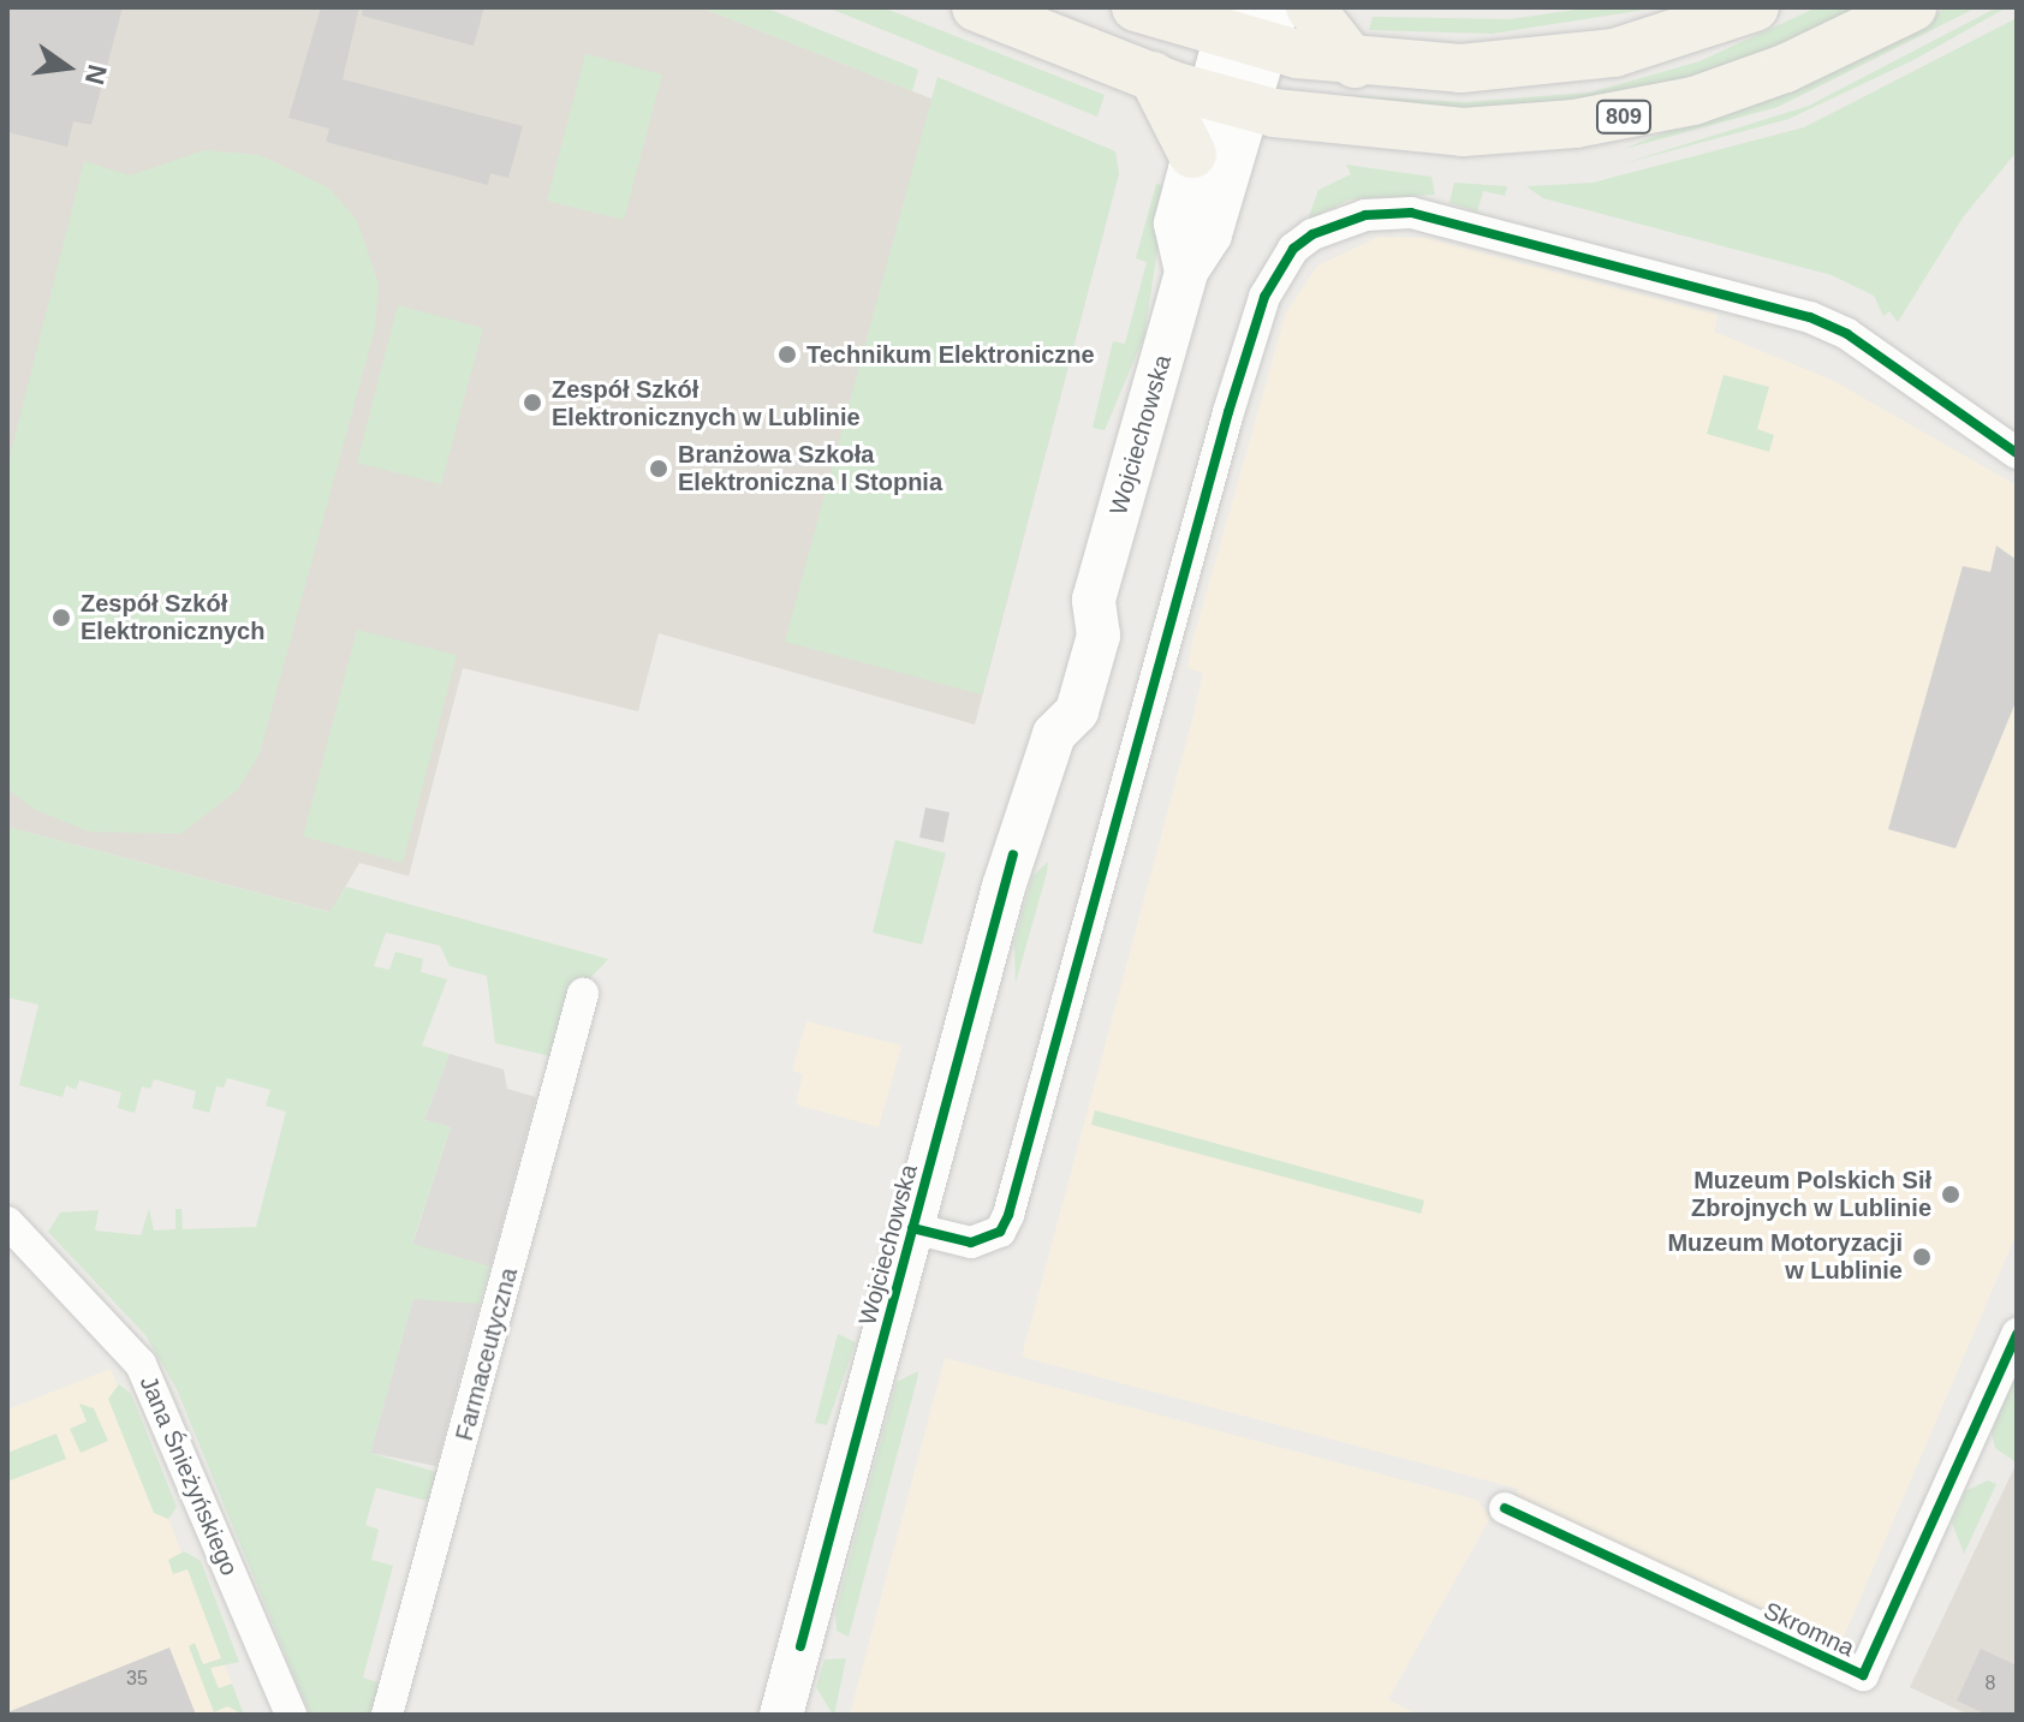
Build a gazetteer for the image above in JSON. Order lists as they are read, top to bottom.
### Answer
{
  "streets": {
    "main road": ["809"],
    "street": [
      "Wojciechowska",
      "Farmaceutyczna",
      "Jana Śnieżyńskiego",
      "Skromna"
    ]
  },
  "crossings": [
    ["809", "Wojciechowska"]
  ],
  "places": [
    "Technikum Elektroniczne",
    "Zespół Szkół Elektronicznych w Lublinie",
    "Branżowa Szkoła Elektroniczna I Stopnia",
    "Zespół Szkół Elektronicznych",
    "Muzeum Polskich Sił Zbrojnych w Lublinie",
    "Muzeum Motoryzacji w Lublinie"
  ],
  "house_numbers": ["35", "8"],
  "north": "right"
}
